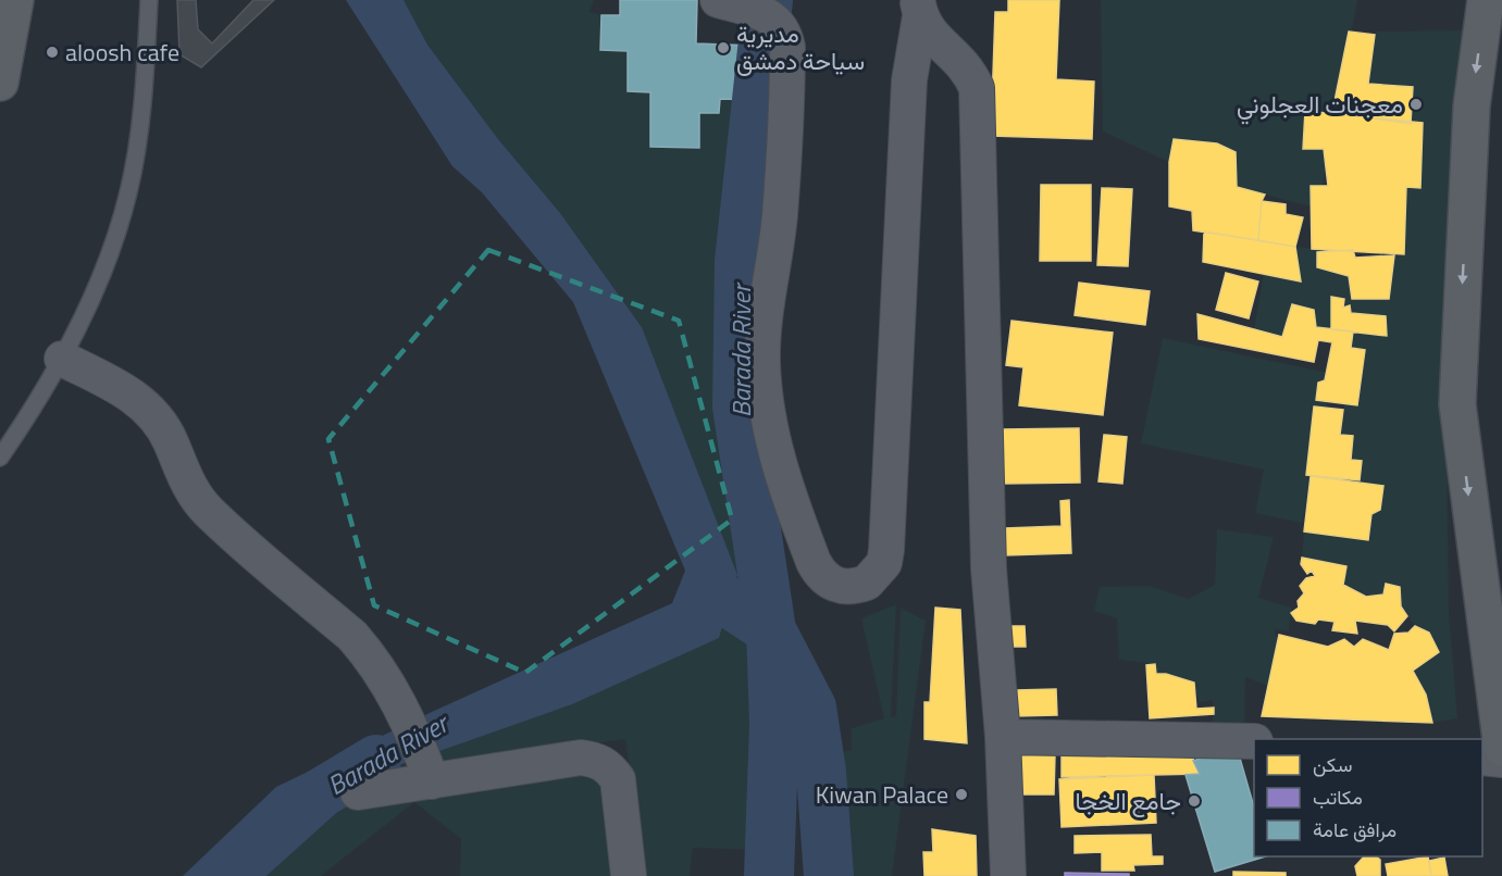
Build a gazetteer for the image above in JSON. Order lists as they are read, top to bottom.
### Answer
{
  "water": ["Barada River"],
  "places": [
    "مديرية سياحة دمشق",
    "aloosh cafe",
    "معجنات العجلوني",
    "Kiwan Palace",
    "جامع الخجا"
  ],
  "legend": ["سكن", "مكاتب", "مرافق عامة"]
}
